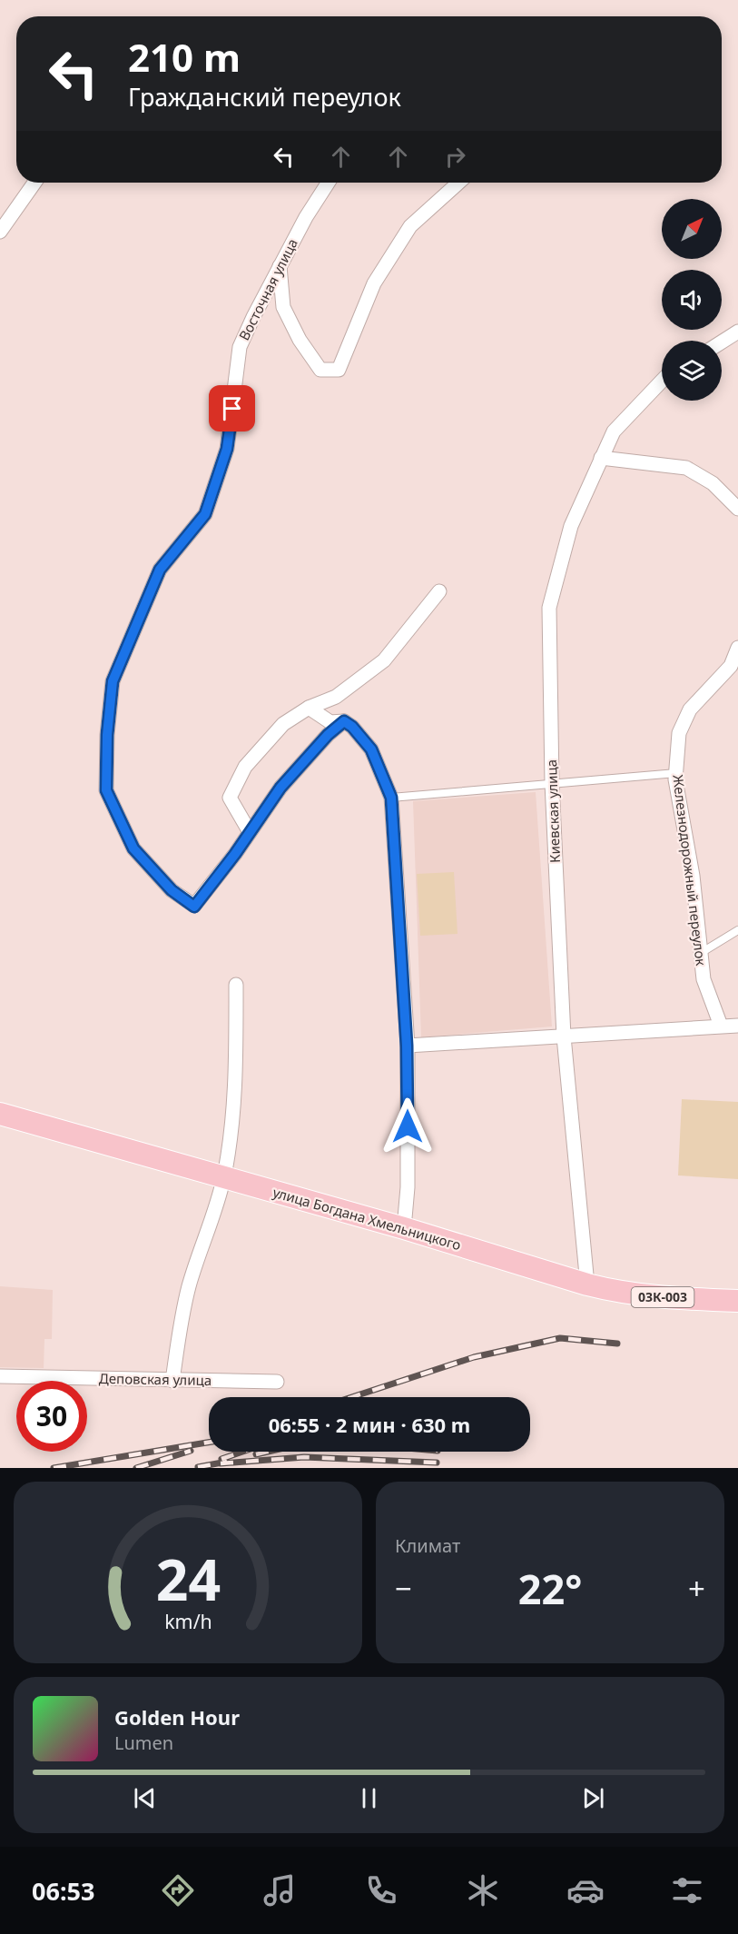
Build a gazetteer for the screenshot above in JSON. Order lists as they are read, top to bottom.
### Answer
{
  "streets": {
    "main road": ["улица Богдана Хмельницкого", "03К-003"],
    "street": [
      "Восточная улица",
      "Киевская улица",
      "Железнодорожный переулок",
      "Деповская улица"
    ]
  },
  "crossings": [
    ["Киевская улица", "улица Богдана Хмельницкого"]
  ],
  "north": "top right",
  "page": {
    "turn": ["210 m", "Гражданский переулок"],
    "limit": "30",
    "trip": "06:55 · 2 мин · 630 m",
    "tile": "Климат",
    "heat": ["−", "22°", "+"],
    "song": ["Golden Hour", "Lumen"],
    "tabs": "06:53",
    "gauge": ["24", "km/h"]
  }
}
